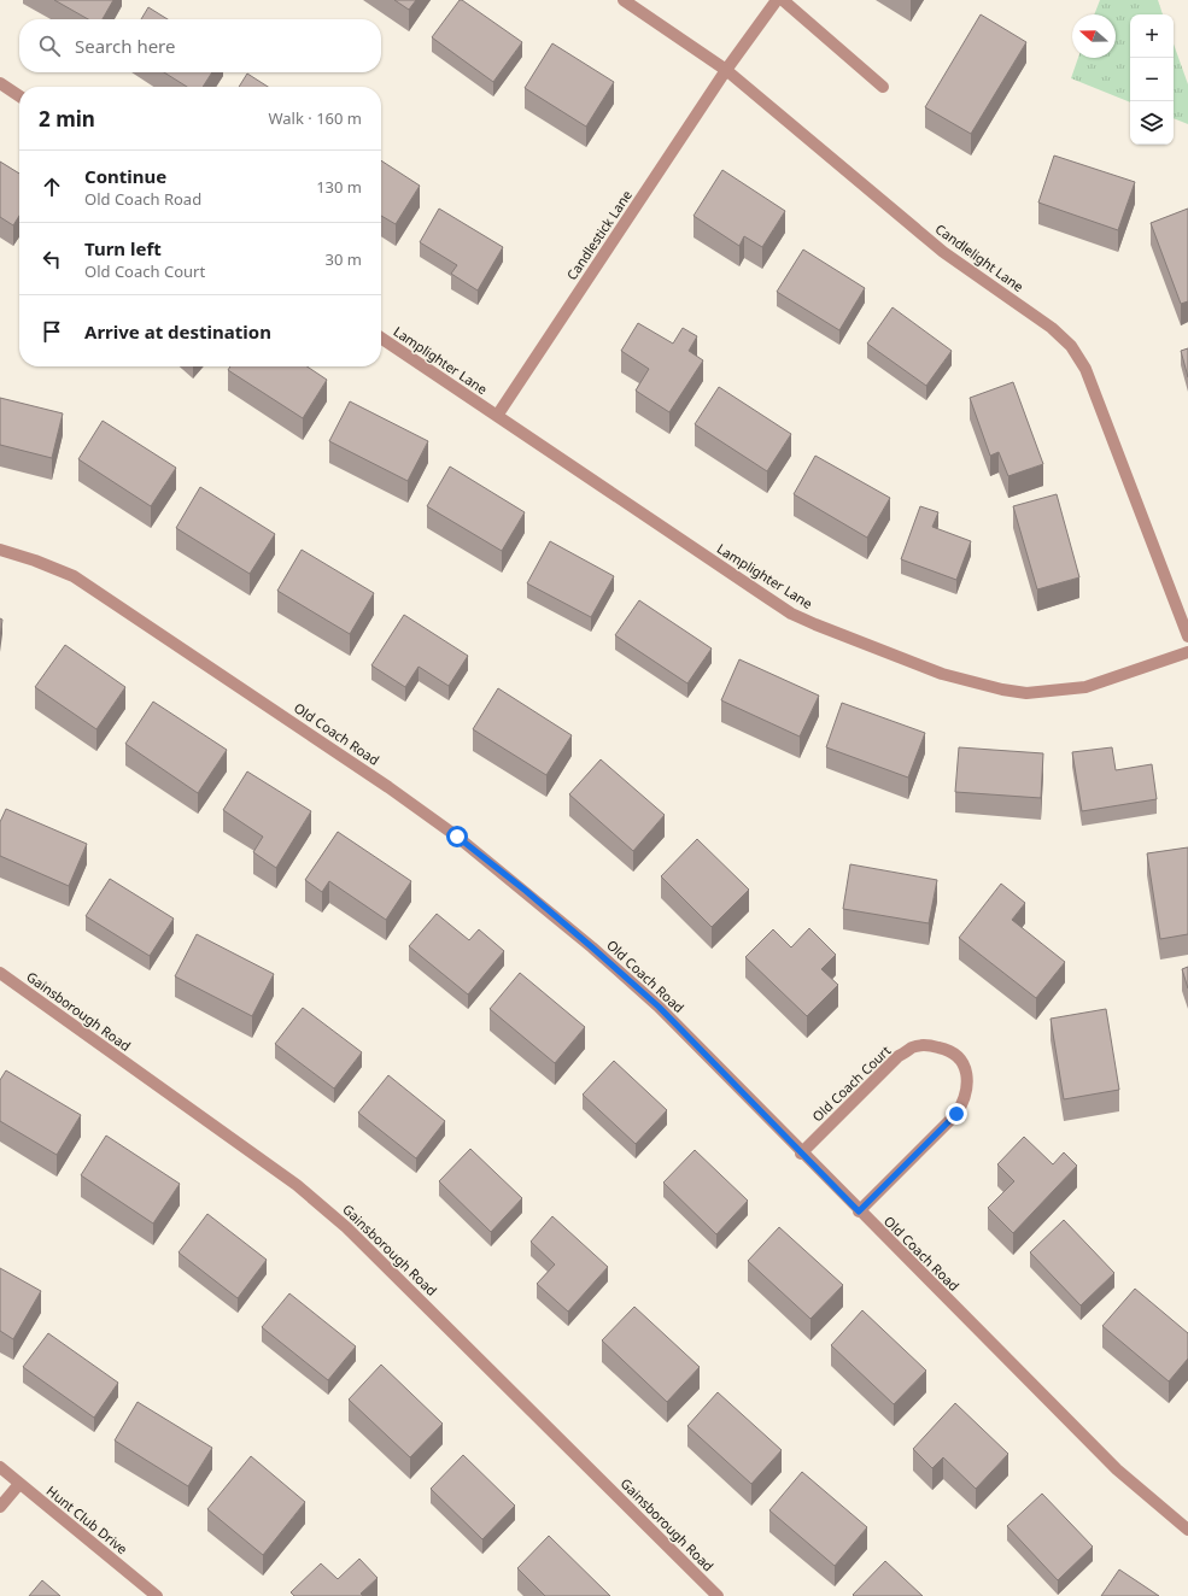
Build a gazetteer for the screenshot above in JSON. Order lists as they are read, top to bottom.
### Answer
{
  "streets": {
    "street": [
      "Candlestick Lane",
      "Candlelight Lane",
      "Lamplighter Lane",
      "Old Coach Road",
      "Gainsborough Road",
      "Old Coach Court",
      "Hunt Club Drive"
    ]
  },
  "crossings": [
    ["Candlestick Lane", "Candlelight Lane"],
    ["Candlestick Lane", "Lamplighter Lane"],
    ["Old Coach Road", "Old Coach Court"]
  ],
  "north": "left",
  "page": {
    "map_buttons": ["+", "−"],
    "search": "Search here",
    "heading": ["2 min", "Walk · 160 m"],
    "list": [
      ["Continue", "Old Coach Road", "130 m"],
      ["Turn left", "Old Coach Court", "30 m"],
      "Arrive at destination"
    ]
  }
}
